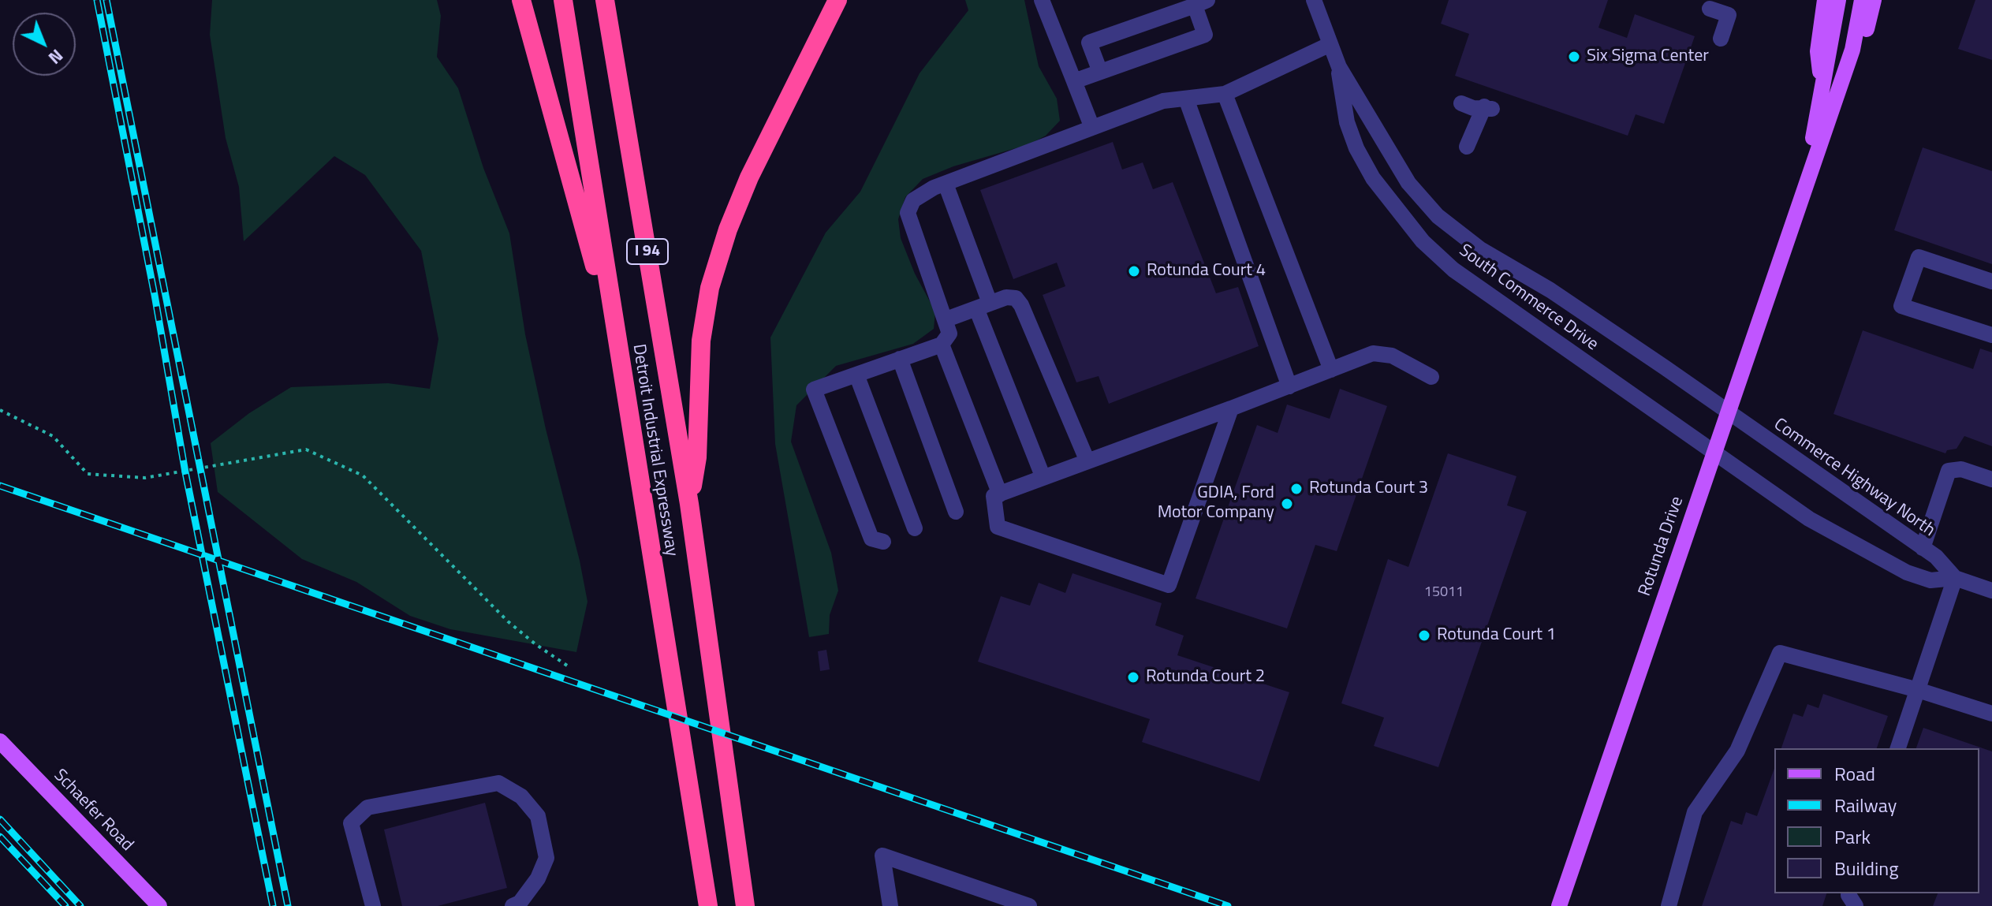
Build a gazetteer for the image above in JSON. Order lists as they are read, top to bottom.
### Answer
{
  "streets": {
    "highway": ["I 94", "Detroit Industrial Expressway"],
    "main road": ["Rotunda Drive", "Schaefer Road"],
    "street": ["South Commerce Drive", "Commerce Highway North"]
  },
  "crossings": [
    ["South Commerce Drive", "Commerce Highway North"],
    ["South Commerce Drive", "Rotunda Drive"],
    ["Commerce Highway North", "Rotunda Drive"]
  ],
  "places": [
    "Six Sigma Center",
    "Rotunda Court 4",
    "Rotunda Court 3",
    "GDIA, Ford Motor Company",
    "Rotunda Court 1",
    "Rotunda Court 2"
  ],
  "house_numbers": ["15011"],
  "legend": [
    "Road",
    "Railway",
    "Park",
    "Building"
  ],
  "north": "bottom right"
}
